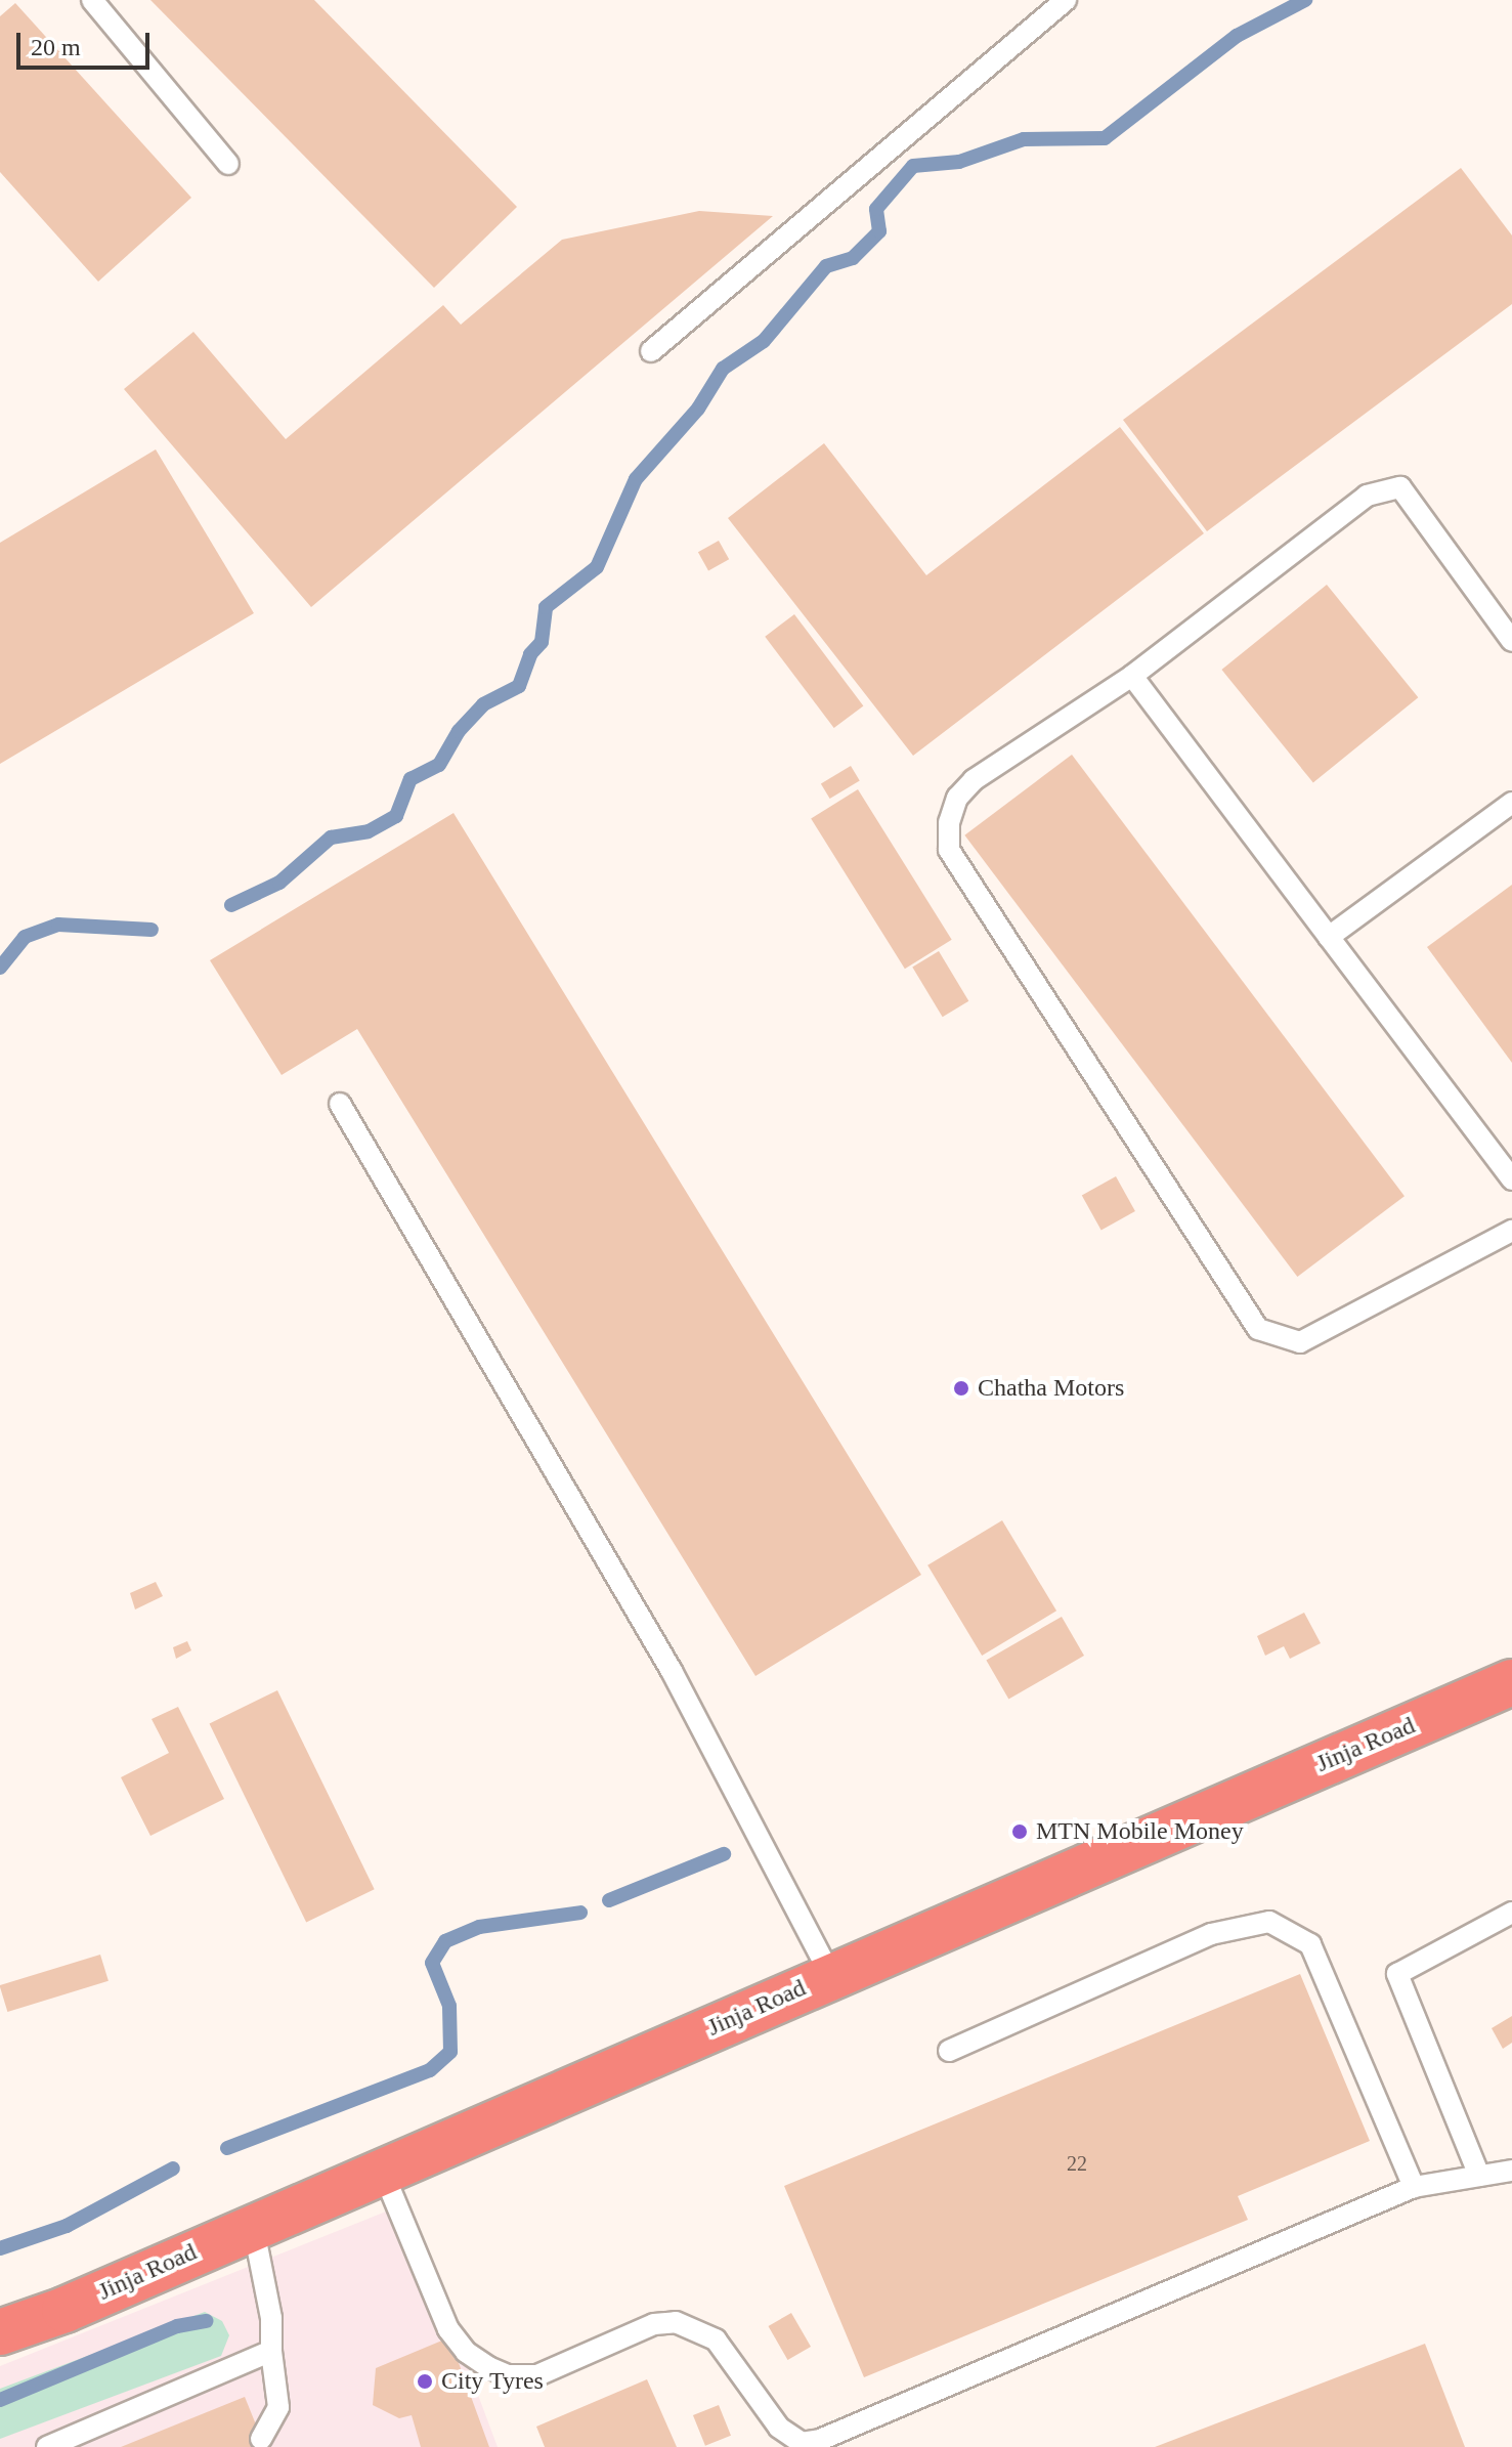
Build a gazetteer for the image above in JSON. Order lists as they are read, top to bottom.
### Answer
{
  "streets": {
    "highway": ["Jinja Road"]
  },
  "places": ["Chatha Motors", "MTN Mobile Money", "City Tyres"],
  "house_numbers": ["22"],
  "scale_bar": "20 m"
}
